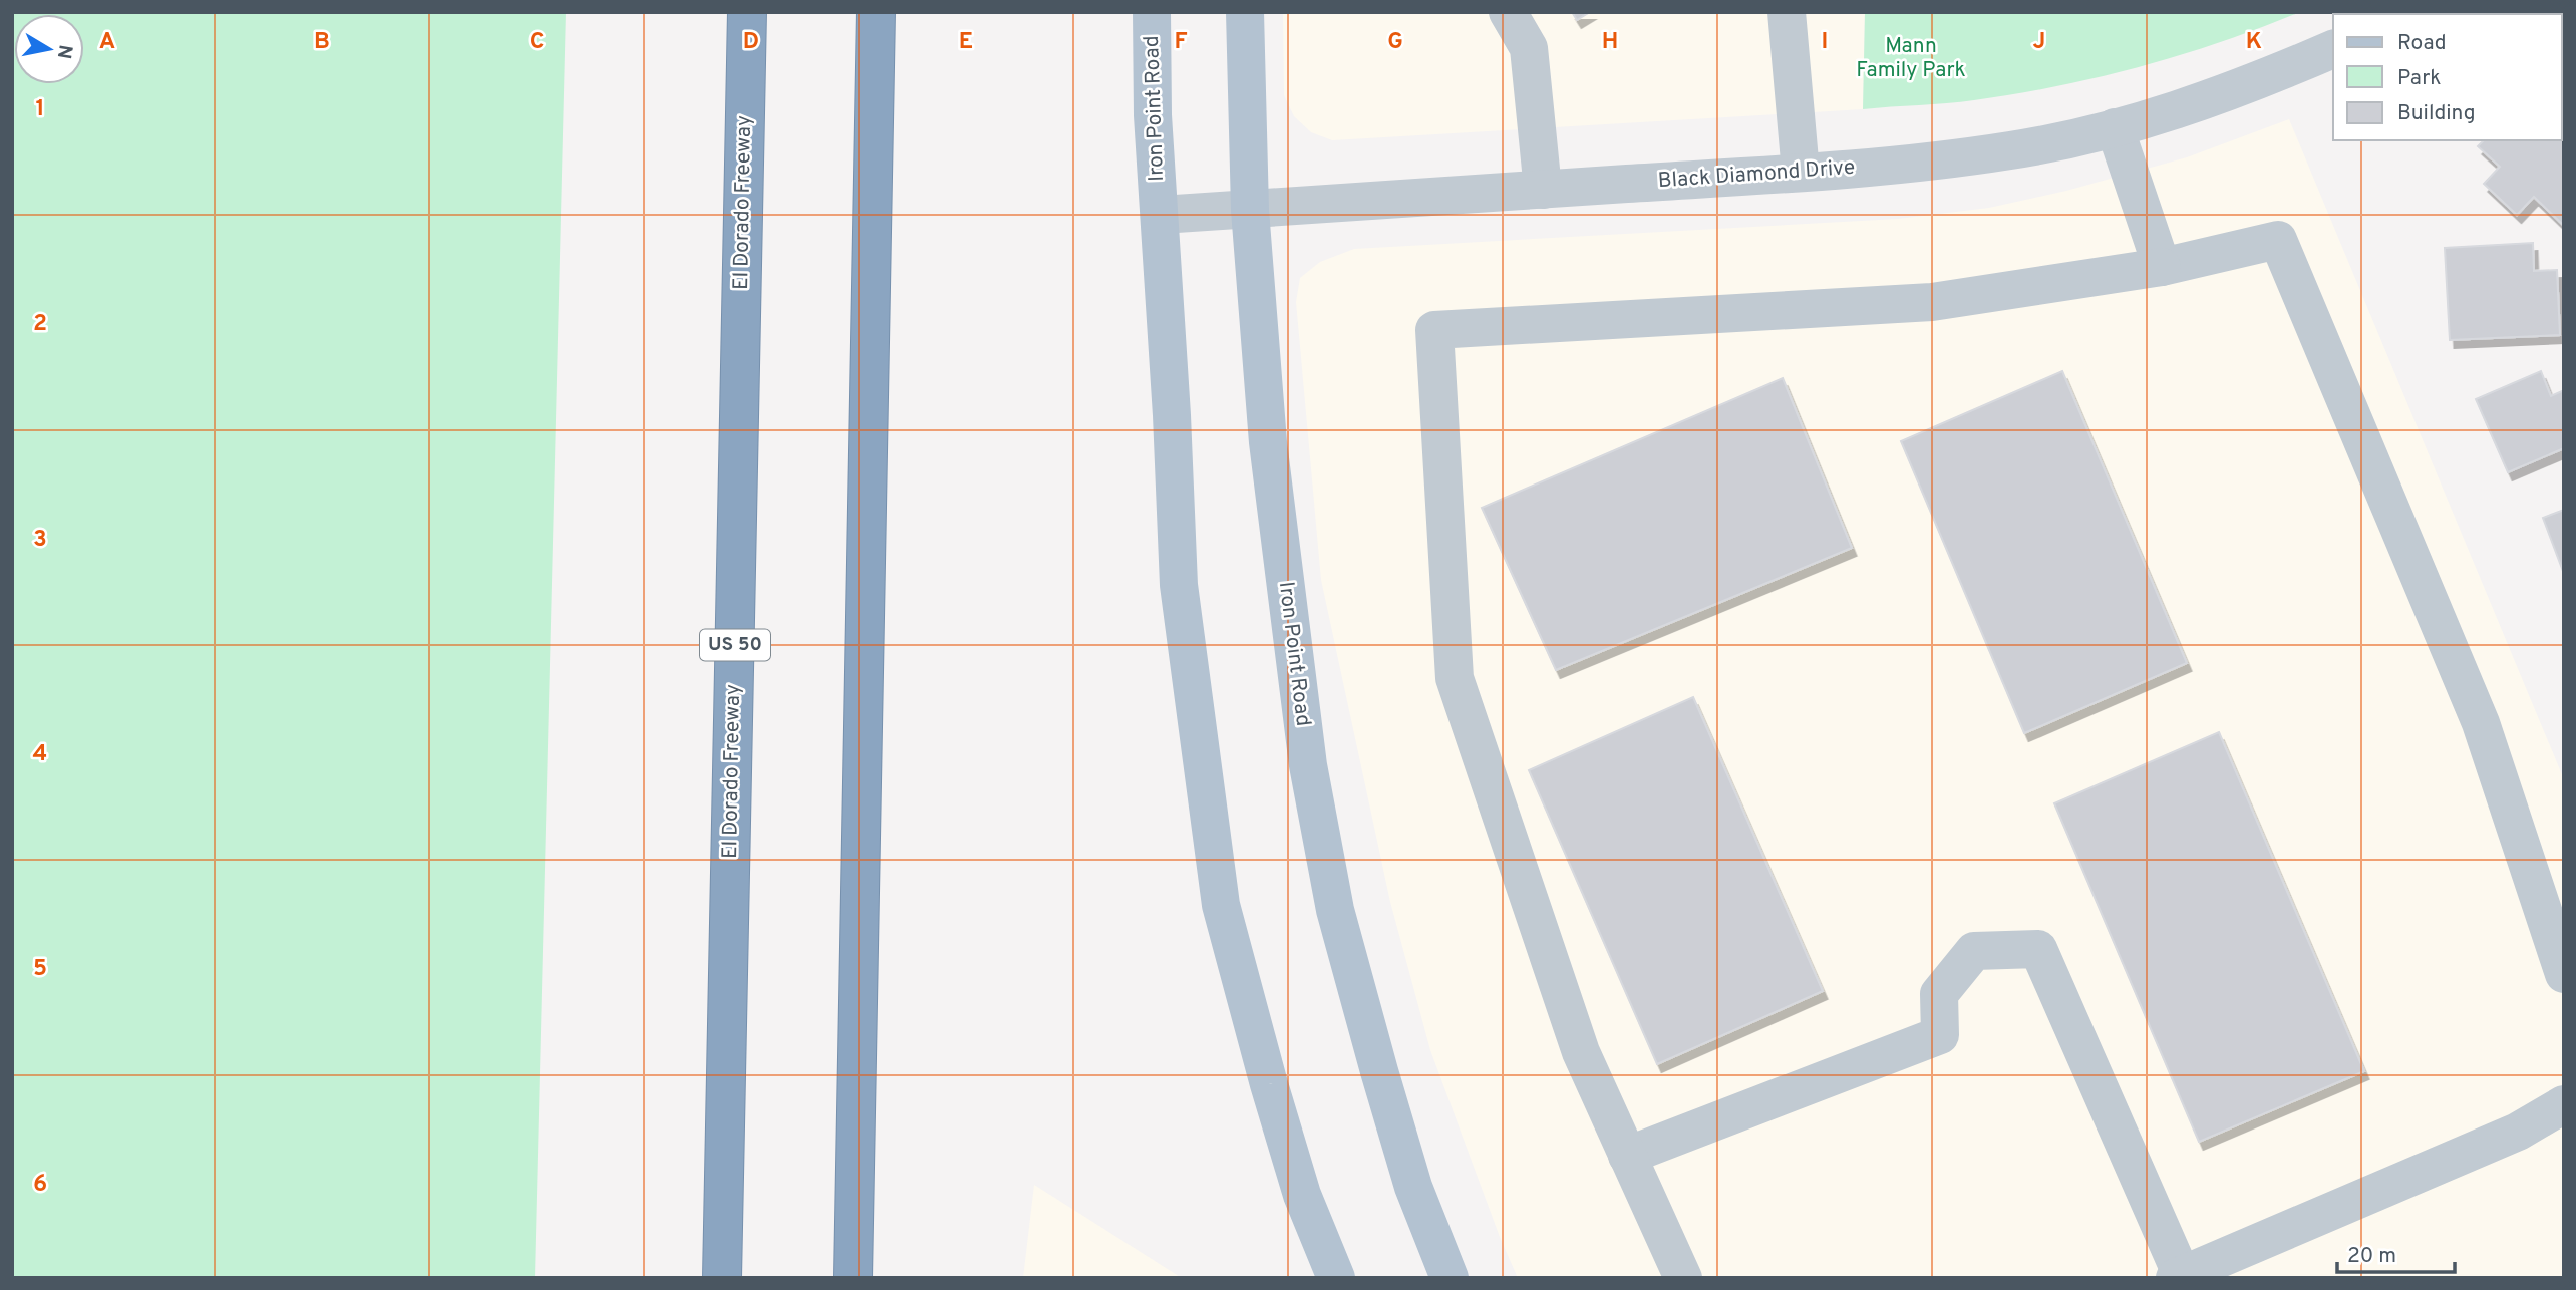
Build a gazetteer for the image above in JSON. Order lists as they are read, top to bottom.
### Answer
{
  "streets": {
    "highway": ["El Dorado Freeway", "US 50"],
    "main road": ["Iron Point Road"],
    "street": ["Black Diamond Drive"]
  },
  "crossings": [
    ["Iron Point Road", "Black Diamond Drive"]
  ],
  "parks": ["Mann Family Park"],
  "legend": ["Road", "Park", "Building"],
  "scale_bar": "20 m",
  "north": "right",
  "grid": {
    "columns": [
      "A",
      "B",
      "C",
      "D",
      "E",
      "F",
      "G",
      "H",
      "I",
      "J",
      "K"
    ],
    "rows": [
      "1",
      "2",
      "3",
      "4",
      "5",
      "6"
    ]
  }
}
